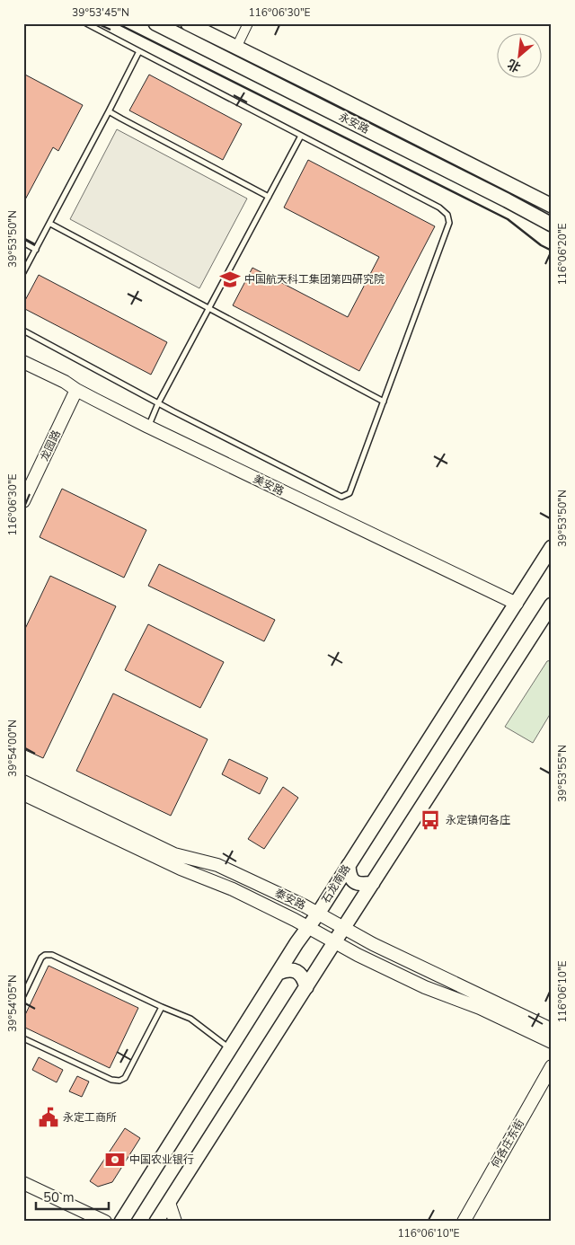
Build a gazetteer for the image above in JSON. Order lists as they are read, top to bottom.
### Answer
{
  "streets": {
    "main road": [
      "永安路",
      "龙园路",
      "美安路",
      "石龙南路",
      "泰安路",
      "何各庄东街"
    ]
  },
  "crossings": [
    ["龙园路", "美安路"],
    ["美安路", "石龙南路"],
    ["石龙南路", "泰安路"]
  ],
  "places": {
    "school or university": ["中国航天科工集团第四研究院"],
    "bus stop": ["永定镇何各庄"],
    "public building": ["永定工商所"],
    "bank": ["中国农业银行"]
  },
  "scale_bar": "50 m",
  "north": "bottom left",
  "coordinates": [
    "39°53'45\"N",
    "116°06'30\"E",
    "39°53'50\"N",
    "116°06'20\"E",
    "39°54'00\"N",
    "39°53'55\"N",
    "116°06'10\"E",
    "39°54'05\"N"
  ]
}
